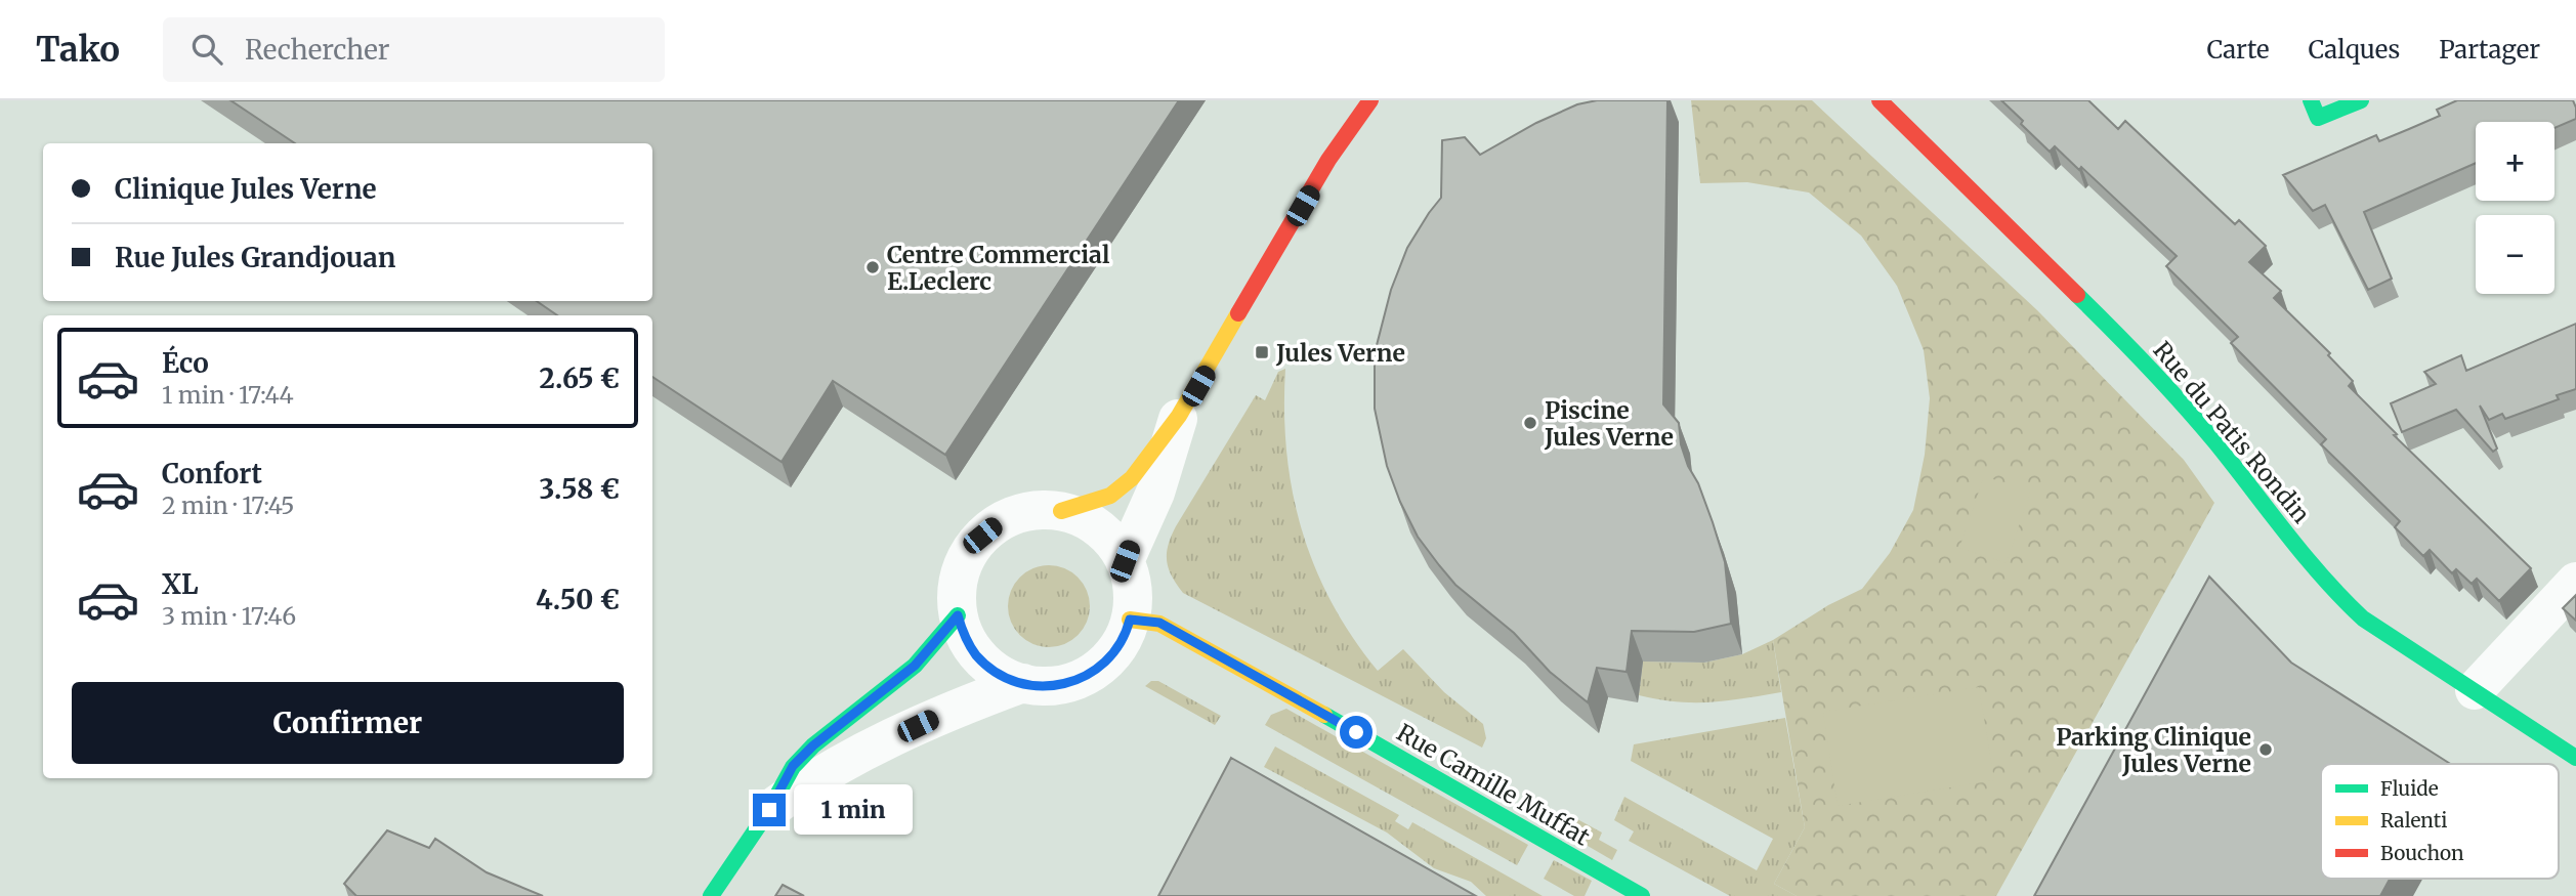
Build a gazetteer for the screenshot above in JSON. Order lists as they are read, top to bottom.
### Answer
{
  "streets": {
    "street": ["Rue du Patis Rondin", "Rue Camille Muffat"]
  },
  "places": {
    "other": ["Centre Commercial E.Leclerc", "Piscine Jules Verne", "Parking Clinique Jules Verne"],
    "transit": ["Jules Verne"]
  },
  "legend": ["Fluide", "Ralenti", "Bouchon"],
  "page": {
    "header": "Tako",
    "search": "Rechercher",
    "nav": ["Carte", "Calques", "Partager"],
    "map_buttons": ["+", "−"],
    "banner": ["Clinique Jules Verne", "Rue Jules Grandjouan"],
    "list": [
      {
        "name": "Éco",
        "note": "1 min · 17:44",
        "value": "2.65 €"
      },
      {
        "name": "Confort",
        "note": "2 min · 17:45",
        "value": "3.58 €"
      },
      {
        "name": "XL",
        "note": "3 min · 17:46",
        "value": "4.50 €"
      }
    ],
    "buttons": "Confirmer",
    "bubble": "1 min"
  }
}
